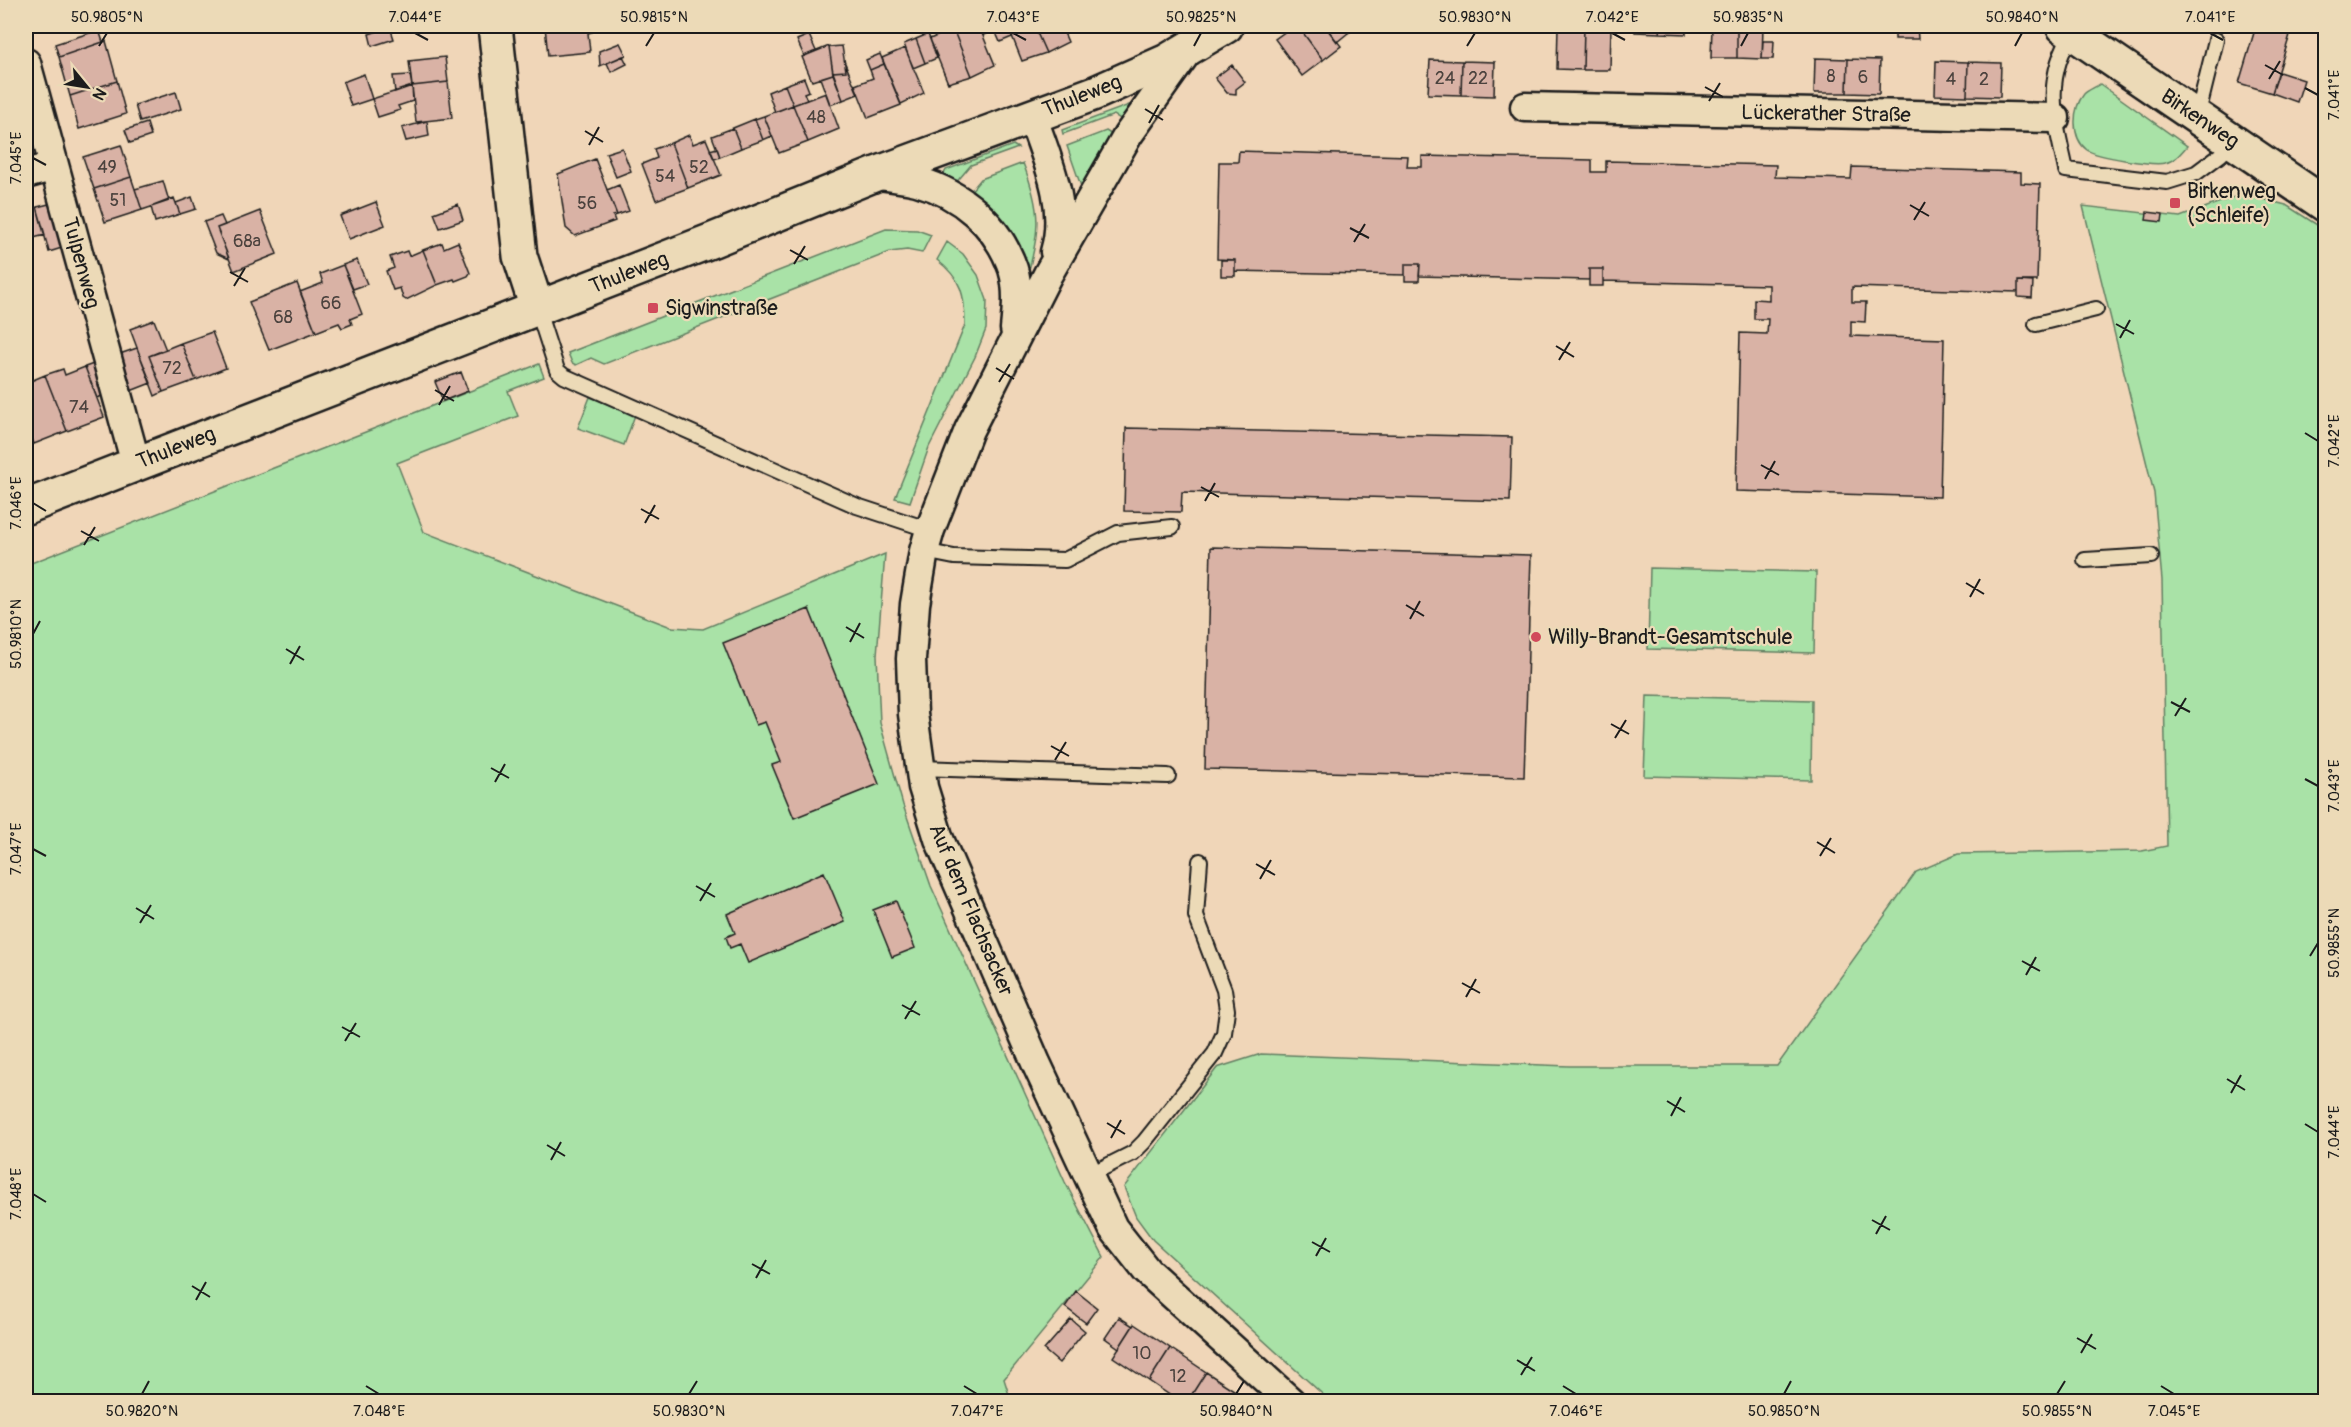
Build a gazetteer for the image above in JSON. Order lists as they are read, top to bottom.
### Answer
{
  "streets": {
    "street": [
      "Thuleweg",
      "Lückerather Straße",
      "Birkenweg",
      "Tulpenweg",
      "Auf dem Flachsacker"
    ]
  },
  "crossings": [
    ["Thuleweg", "Tulpenweg"],
    ["Thuleweg", "Auf dem Flachsacker"]
  ],
  "places": {
    "transit": ["Birkenweg (Schleife)", "Sigwinstraße"],
    "other": ["Willy-Brandt-Gesamtschule"]
  },
  "house_numbers": [
    "8",
    "6",
    "24",
    "22",
    "4",
    "2",
    "48",
    "49",
    "52",
    "54",
    "51",
    "56",
    "68a",
    "66",
    "68",
    "72",
    "74",
    "10",
    "12"
  ],
  "north": "bottom right",
  "coordinates": [
    "50.9805°N",
    "7.044°E",
    "50.9815°N",
    "7.043°E",
    "50.9825°N",
    "50.9830°N",
    "7.042°E",
    "50.9835°N",
    "50.9840°N",
    "7.041°E",
    "7.045°E",
    "7.046°E",
    "50.9810°N",
    "7.047°E",
    "50.9855°N",
    "7.048°E",
    "50.9820°N",
    "50.9850°N"
  ]
}
